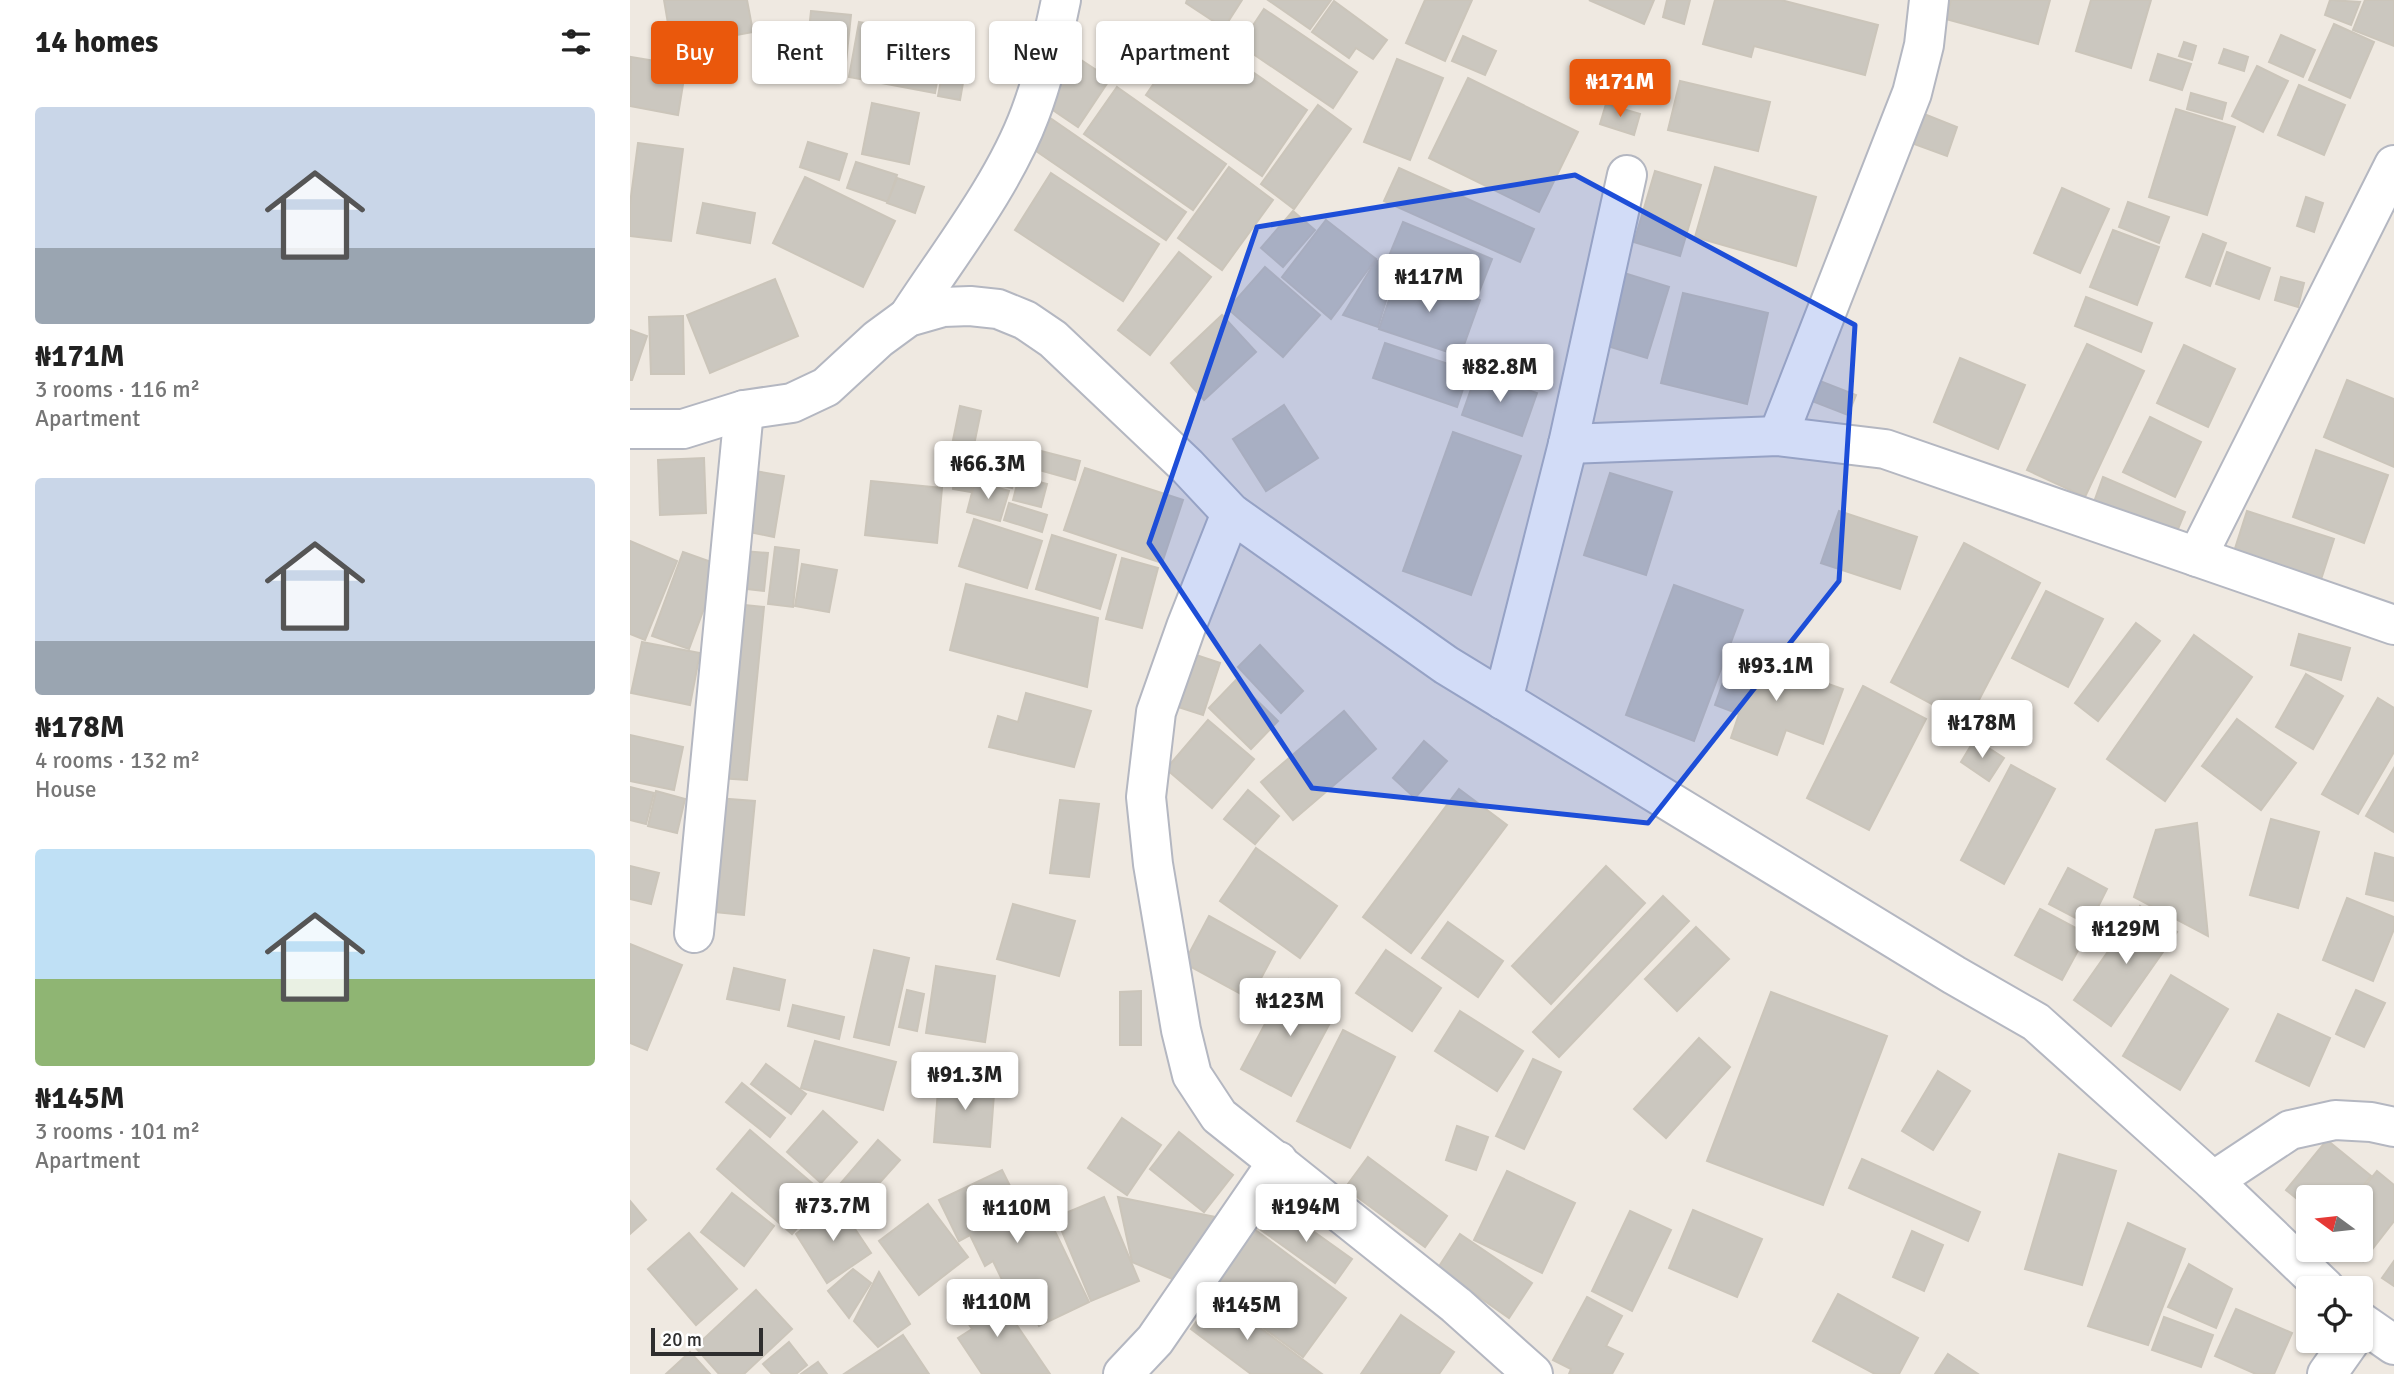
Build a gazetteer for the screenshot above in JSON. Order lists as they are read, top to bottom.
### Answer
{
  "scale_bar": "20 m",
  "north": "left",
  "page": {
    "heading": "14 homes",
    "chip": [
      "Buy",
      "Rent",
      "Filters",
      "New",
      "Apartment"
    ],
    "price": [
      "₦171M",
      "₦117M",
      "₦82.8M",
      "₦66.3M",
      "₦93.1M",
      "₦178M",
      "₦129M",
      "₦123M",
      "₦91.3M",
      "₦73.7M",
      "₦194M",
      "₦110M",
      "₦110M",
      "₦145M"
    ],
    "list": [
      {
        "name": "₦171M",
        "note": "3 rooms · 116 m² · Apartment"
      },
      {
        "name": "₦178M",
        "note": "4 rooms · 132 m² · House"
      },
      {
        "name": "₦145M",
        "note": "3 rooms · 101 m² · Apartment"
      }
    ],
    "scale": "20 m"
  }
}
